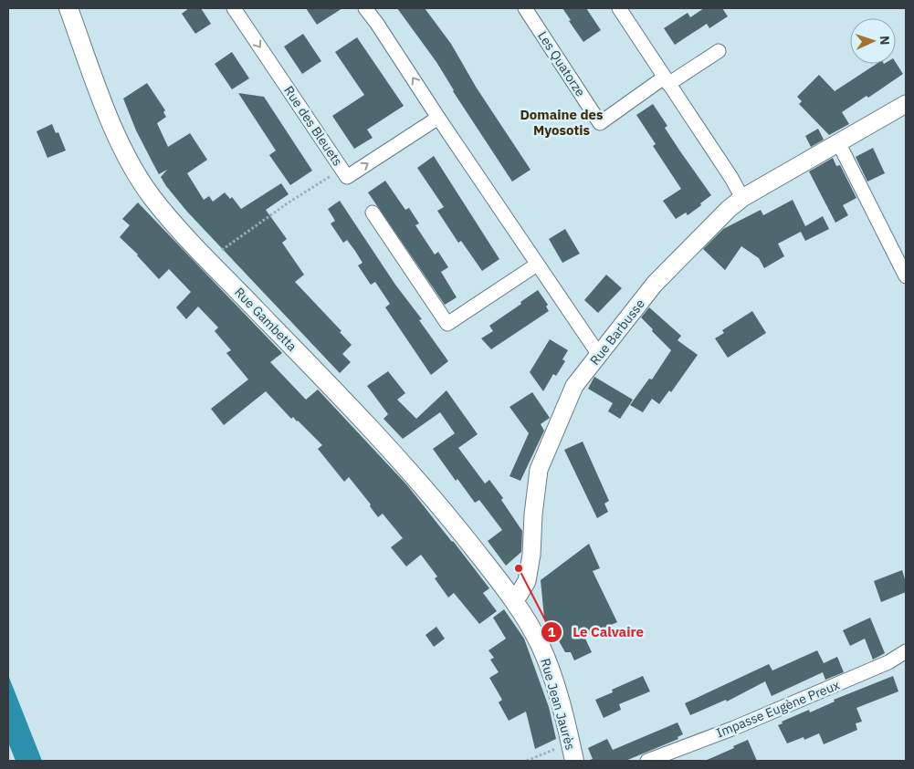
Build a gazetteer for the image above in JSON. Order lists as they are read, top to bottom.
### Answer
{
  "streets": {
    "main road": ["Rue Gambetta", "Rue Jean Jaurès"],
    "street": [
      "Les Quatorze",
      "Rue des Bleuets",
      "Rue Barbusse",
      "Impasse Eugène Preux"
    ]
  },
  "crossings": [
    ["Rue Gambetta", "Rue Barbusse"],
    ["Rue Gambetta", "Rue Jean Jaurès"],
    ["Rue Barbusse", "Rue Jean Jaurès"]
  ],
  "districts": ["Domaine des Myosotis"],
  "places": ["Le Calvaire"],
  "north": "right"
}
